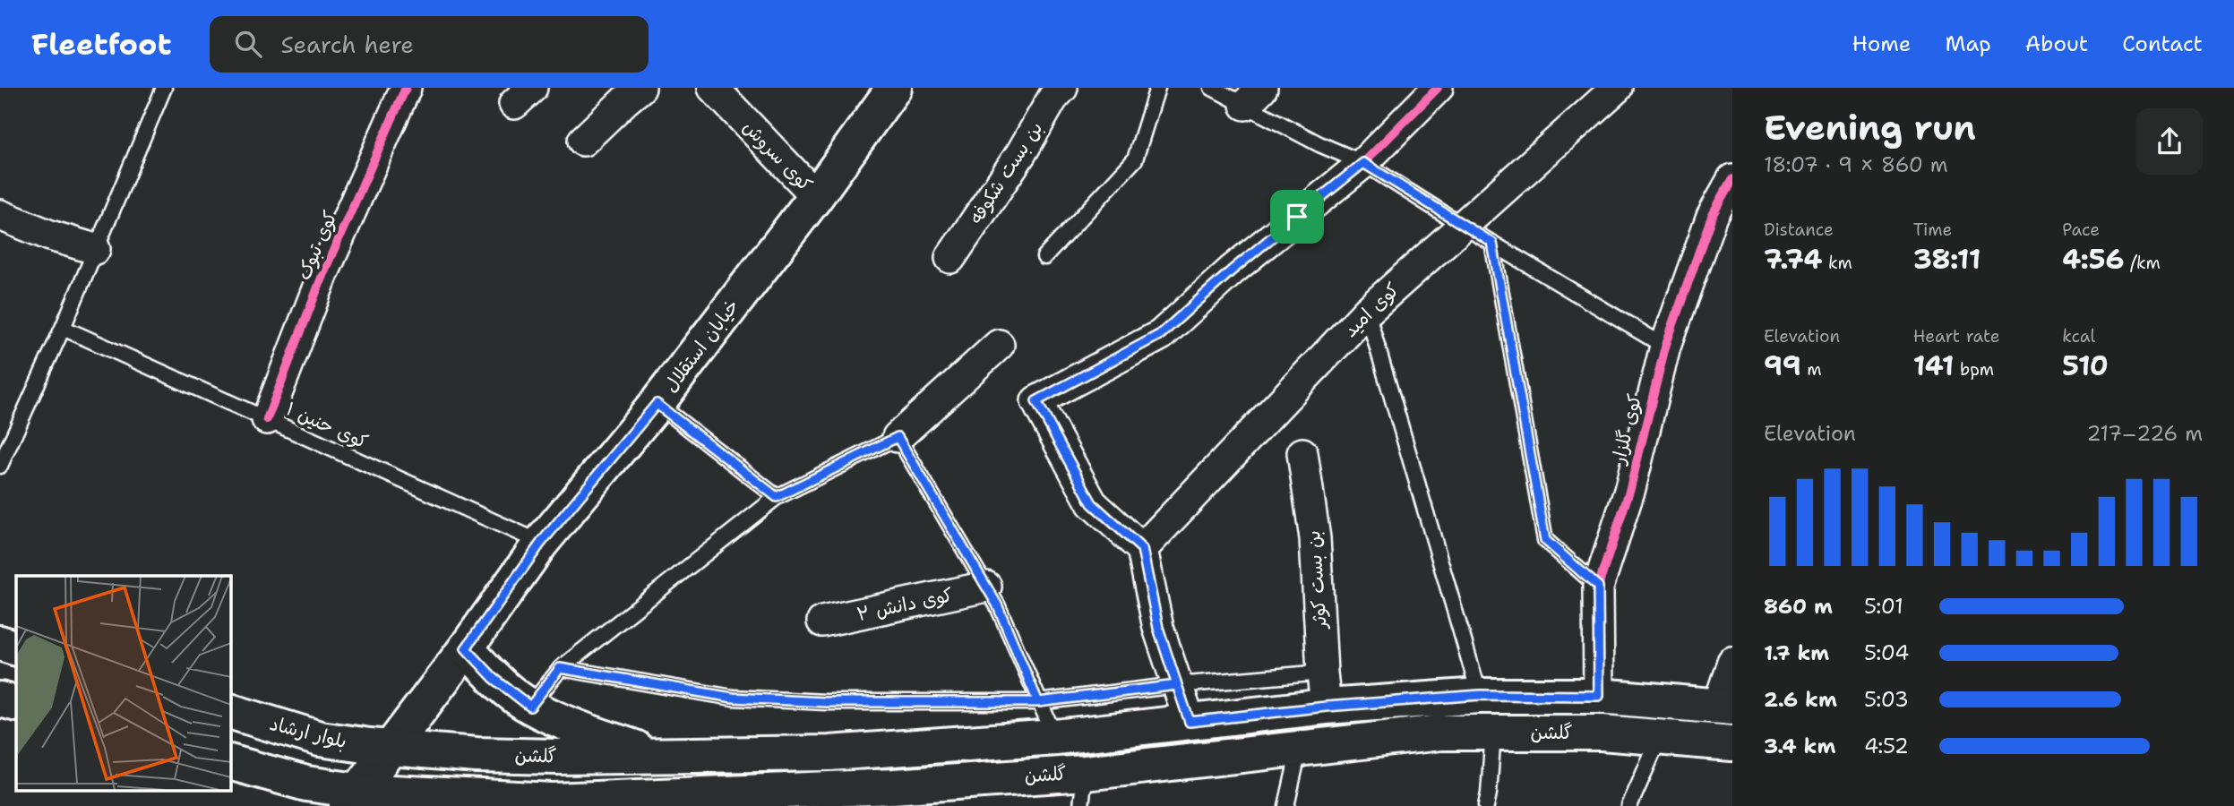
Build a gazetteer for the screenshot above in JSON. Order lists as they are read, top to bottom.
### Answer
{
  "streets": {
    "main road": ["خیابان استقلال", "بلوار ارشاد", "گلشن"],
    "street": [
      "کوی سروش",
      "بن بست شکوفه",
      "کوی تبوک",
      "کوی امید",
      "کوی گلزار",
      "بن بست کوثر",
      "کوی دانش ۲"
    ],
    "lane": ["کوی حنین ۱"]
  },
  "crossings": [
    ["کوی سروش", "خیابان استقلال"],
    ["کوی تبوک", "کوی حنین ۱"],
    ["خیابان استقلال", "کوی حنین ۱"],
    ["خیابان استقلال", "بلوار ارشاد"],
    ["خیابان استقلال", "گلشن"],
    ["کوی گلزار", "گلشن"],
    ["بن بست کوثر", "گلشن"],
    ["بلوار ارشاد", "گلشن"]
  ],
  "page": {
    "header": "Fleetfoot",
    "search": "Search here",
    "nav": [
      "Home",
      "Map",
      "About",
      "Contact"
    ],
    "heading": ["Evening run", "18:07 · 9 × 860 m"],
    "stats": [
      ["Distance", "7.74 km"],
      ["Time", "38:11"],
      ["Pace", "4:56 /km"],
      ["Elevation", "99 m"],
      ["Heart rate", "141 bpm"],
      ["kcal", "510"]
    ],
    "chart": ["Elevation", "217–226 m"],
    "list": [
      {
        "name": "860 m",
        "note": "5:01"
      },
      {
        "name": "1.7 km",
        "note": "5:04"
      },
      {
        "name": "2.6 km",
        "note": "5:03"
      },
      {
        "name": "3.4 km",
        "note": "4:52"
      }
    ]
  }
}
